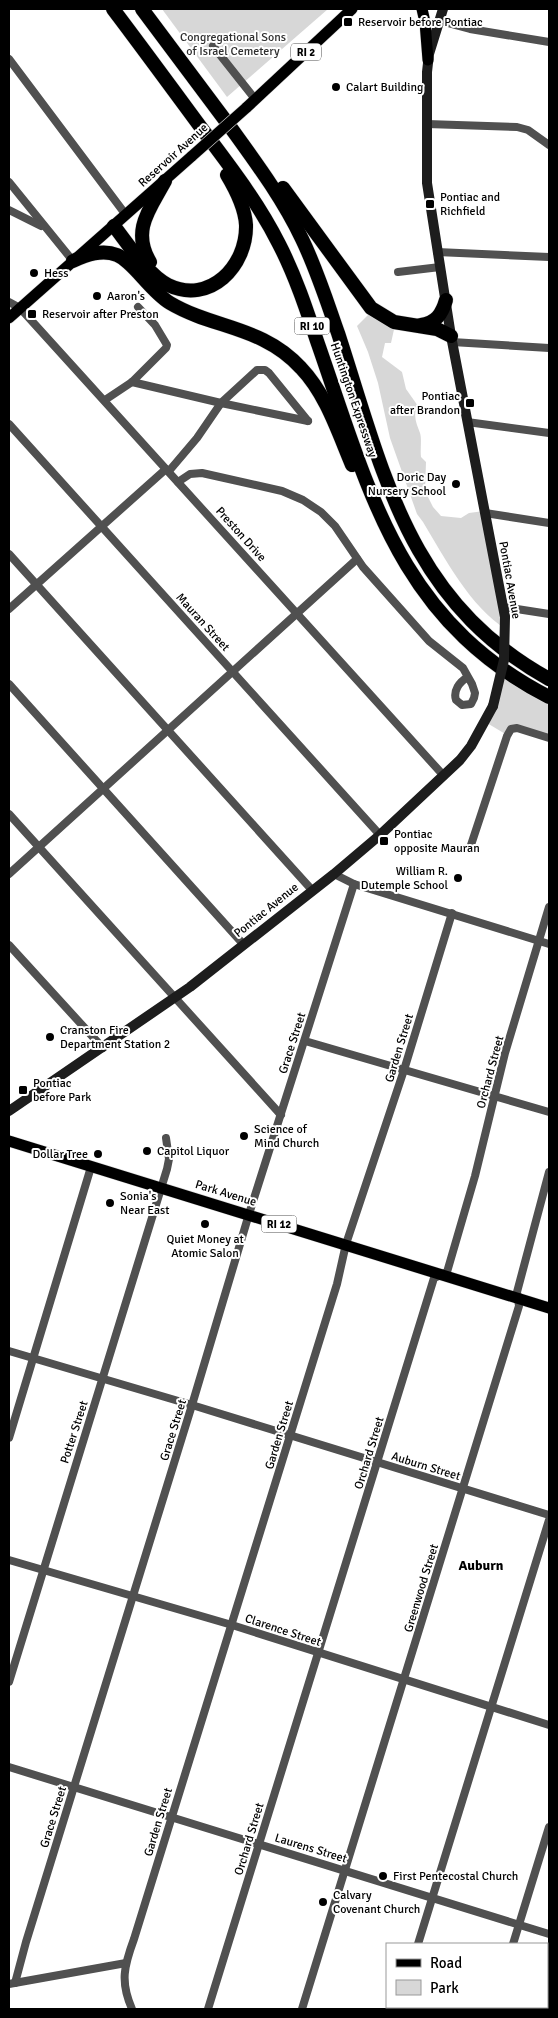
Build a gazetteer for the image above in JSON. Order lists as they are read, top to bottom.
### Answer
{
  "streets": {
    "highway": ["RI 10", "Huntington Expressway"],
    "main road": [
      "RI 2",
      "Reservoir Avenue",
      "Pontiac Avenue",
      "Park Avenue",
      "RI 12"
    ],
    "street": [
      "Preston Drive",
      "Mauran Street",
      "Grace Street",
      "Garden Street",
      "Orchard Street",
      "Potter Street",
      "Auburn Street",
      "Greenwood Street",
      "Clarence Street",
      "Laurens Street"
    ]
  },
  "crossings": [
    ["Reservoir Avenue", "Preston Drive"],
    ["Preston Drive", "Pontiac Avenue"],
    ["Pontiac Avenue", "Mauran Street"],
    ["Grace Street", "Park Avenue"],
    ["Grace Street", "Auburn Street"],
    ["Grace Street", "Clarence Street"],
    ["Grace Street", "Laurens Street"],
    ["Garden Street", "Park Avenue"],
    ["Garden Street", "Auburn Street"],
    ["Garden Street", "Clarence Street"],
    ["Garden Street", "Laurens Street"],
    ["Orchard Street", "Park Avenue"],
    ["Orchard Street", "Auburn Street"],
    ["Orchard Street", "Clarence Street"],
    ["Orchard Street", "Laurens Street"],
    ["Park Avenue", "Potter Street"],
    ["Park Avenue", "Greenwood Street"],
    ["Potter Street", "Auburn Street"],
    ["Potter Street", "Clarence Street"],
    ["Auburn Street", "Greenwood Street"],
    ["Greenwood Street", "Clarence Street"],
    ["Greenwood Street", "Laurens Street"]
  ],
  "districts": ["Auburn"],
  "parks": ["Congregational Sons of Israel Cemetery"],
  "places": {
    "transit": [
      "Reservoir before Pontiac",
      "Pontiac and Richfield",
      "Reservoir after Preston",
      "Pontiac after Brandon",
      "Pontiac opposite Mauran",
      "Pontiac before Park"
    ],
    "other": [
      "Calart Building",
      "Hess",
      "Aaron's",
      "Doric Day Nursery School",
      "William R. Dutemple School",
      "Cranston Fire Department Station 2",
      "Science of Mind Church",
      "Capitol Liquor",
      "Dollar Tree",
      "Sonia's Near East",
      "Quiet Money at Atomic Salon",
      "First Pentecostal Church",
      "Calvary Covenant Church"
    ]
  },
  "legend": ["Road", "Park"]
}
